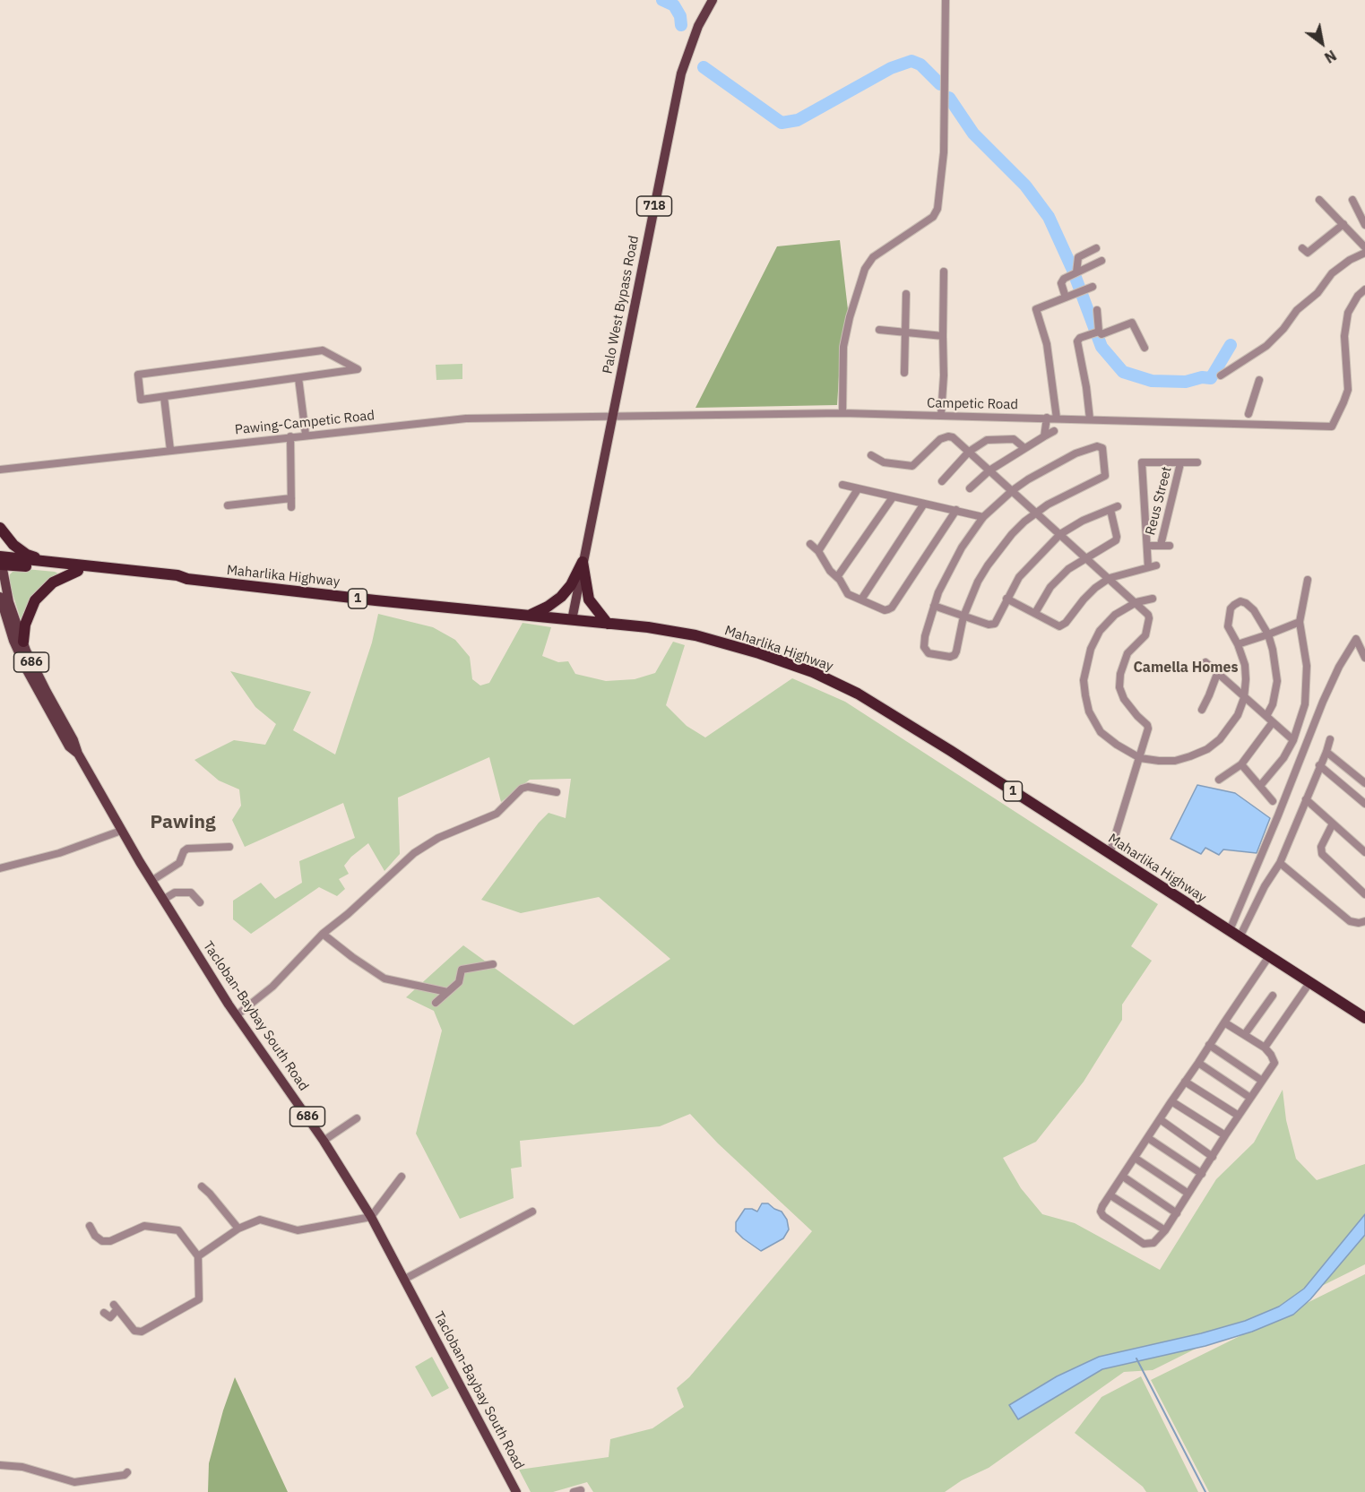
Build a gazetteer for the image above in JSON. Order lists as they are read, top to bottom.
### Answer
{
  "streets": {
    "highway": ["Maharlika Highway", "1", "686"],
    "main road": ["718", "Palo West Bypass Road", "Tacloban-Baybay South Road"],
    "street": ["Campetic Road", "Pawing-Campetic Road", "Reus Street"]
  },
  "crossings": [
    ["Palo West Bypass Road", "Campetic Road"],
    ["Palo West Bypass Road", "Pawing-Campetic Road"],
    ["Palo West Bypass Road", "Maharlika Highway"],
    ["Campetic Road", "Pawing-Campetic Road"],
    ["Maharlika Highway", "1"],
    ["Maharlika Highway", "686"],
    ["Maharlika Highway", "Tacloban-Baybay South Road"],
    ["686", "Tacloban-Baybay South Road"]
  ],
  "districts": ["Camella Homes", "Pawing"],
  "north": "bottom right"
}
